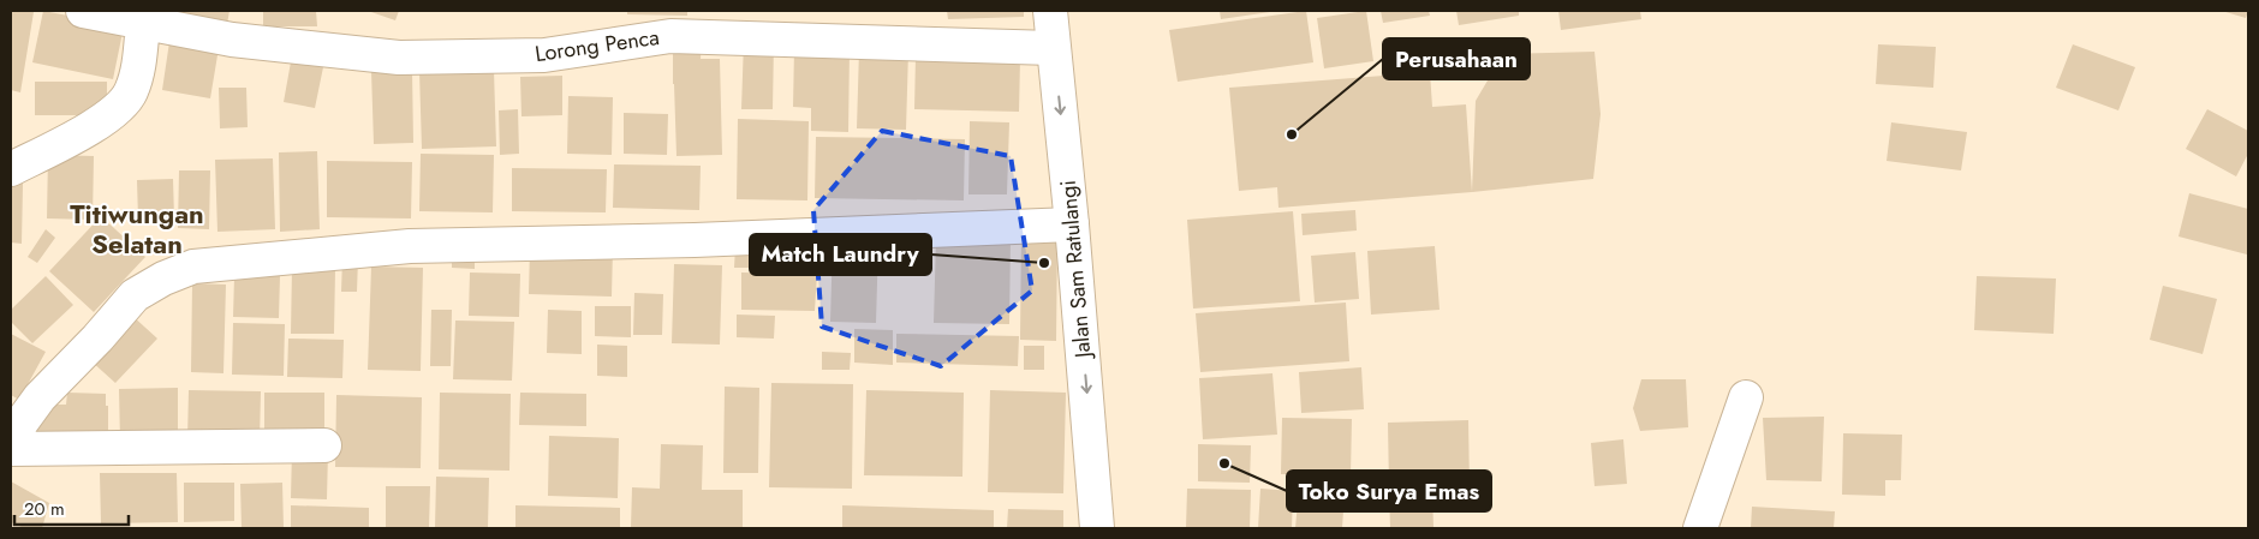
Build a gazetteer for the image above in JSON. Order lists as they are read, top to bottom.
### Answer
{
  "streets": {
    "street": ["Lorong Penca", "Jalan Sam Ratulangi"]
  },
  "crossings": [
    ["Lorong Penca", "Jalan Sam Ratulangi"]
  ],
  "one_way": ["Jalan Sam Ratulangi"],
  "districts": ["Titiwungan Selatan"],
  "places": ["Perusahaan", "Match Laundry", "Toko Surya Emas"],
  "scale_bar": "20 m"
}
